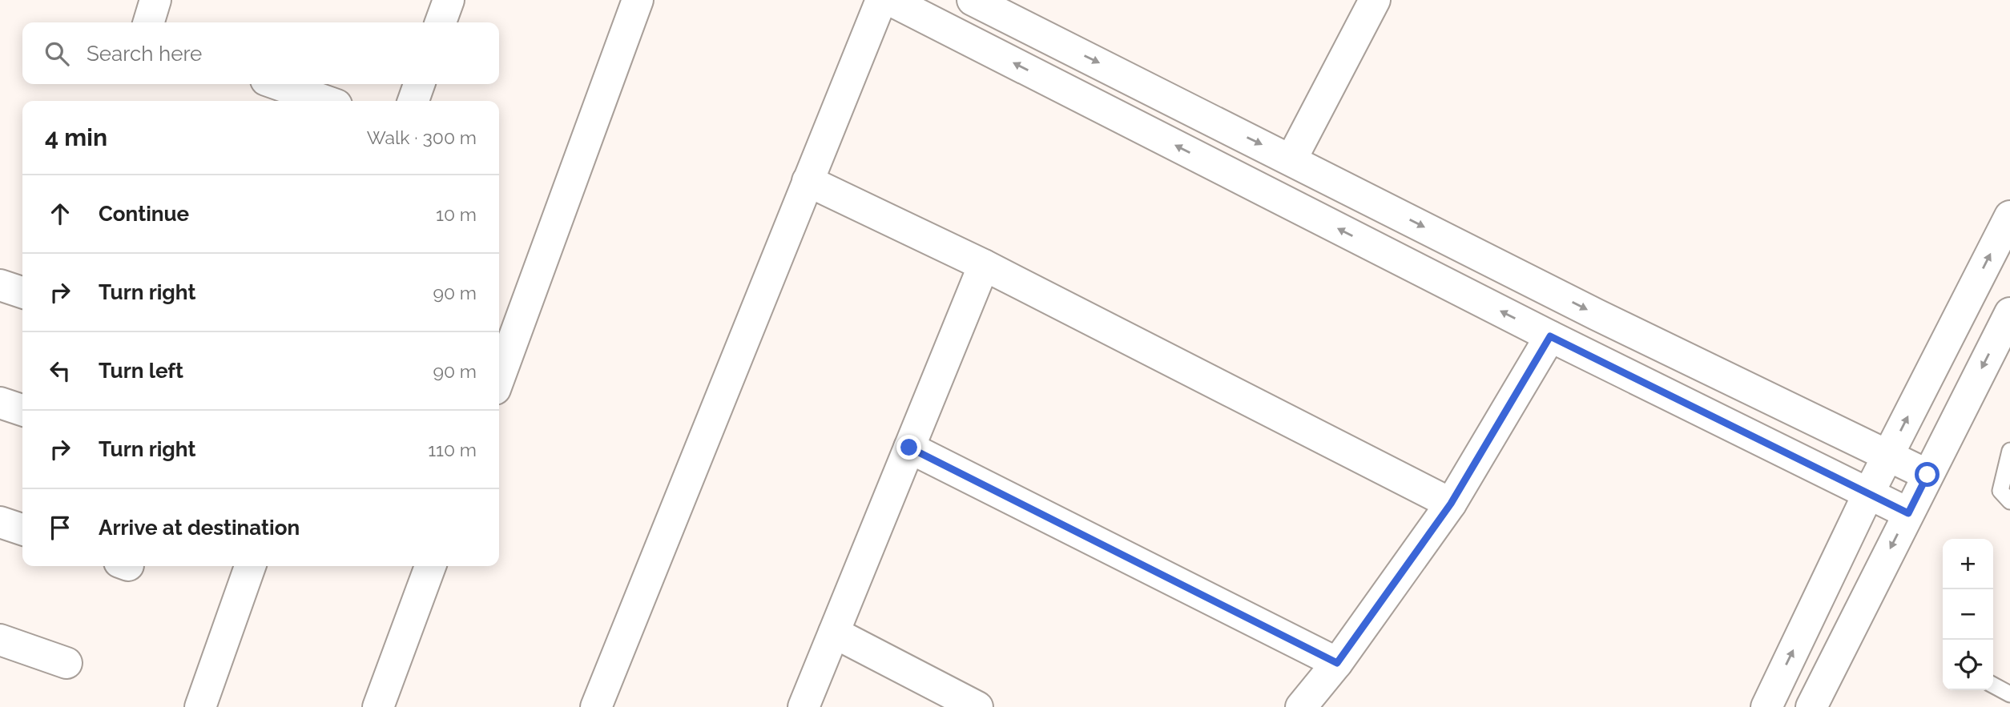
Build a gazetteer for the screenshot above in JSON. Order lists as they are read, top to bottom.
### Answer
{
  "page": {
    "search": "Search here",
    "heading": ["4 min", "Walk · 300 m"],
    "list": [
      ["Continue", "10 m"],
      ["Turn right", "90 m"],
      ["Turn left", "90 m"],
      ["Turn right", "110 m"],
      "Arrive at destination"
    ],
    "map_buttons": ["+", "−"]
  }
}
